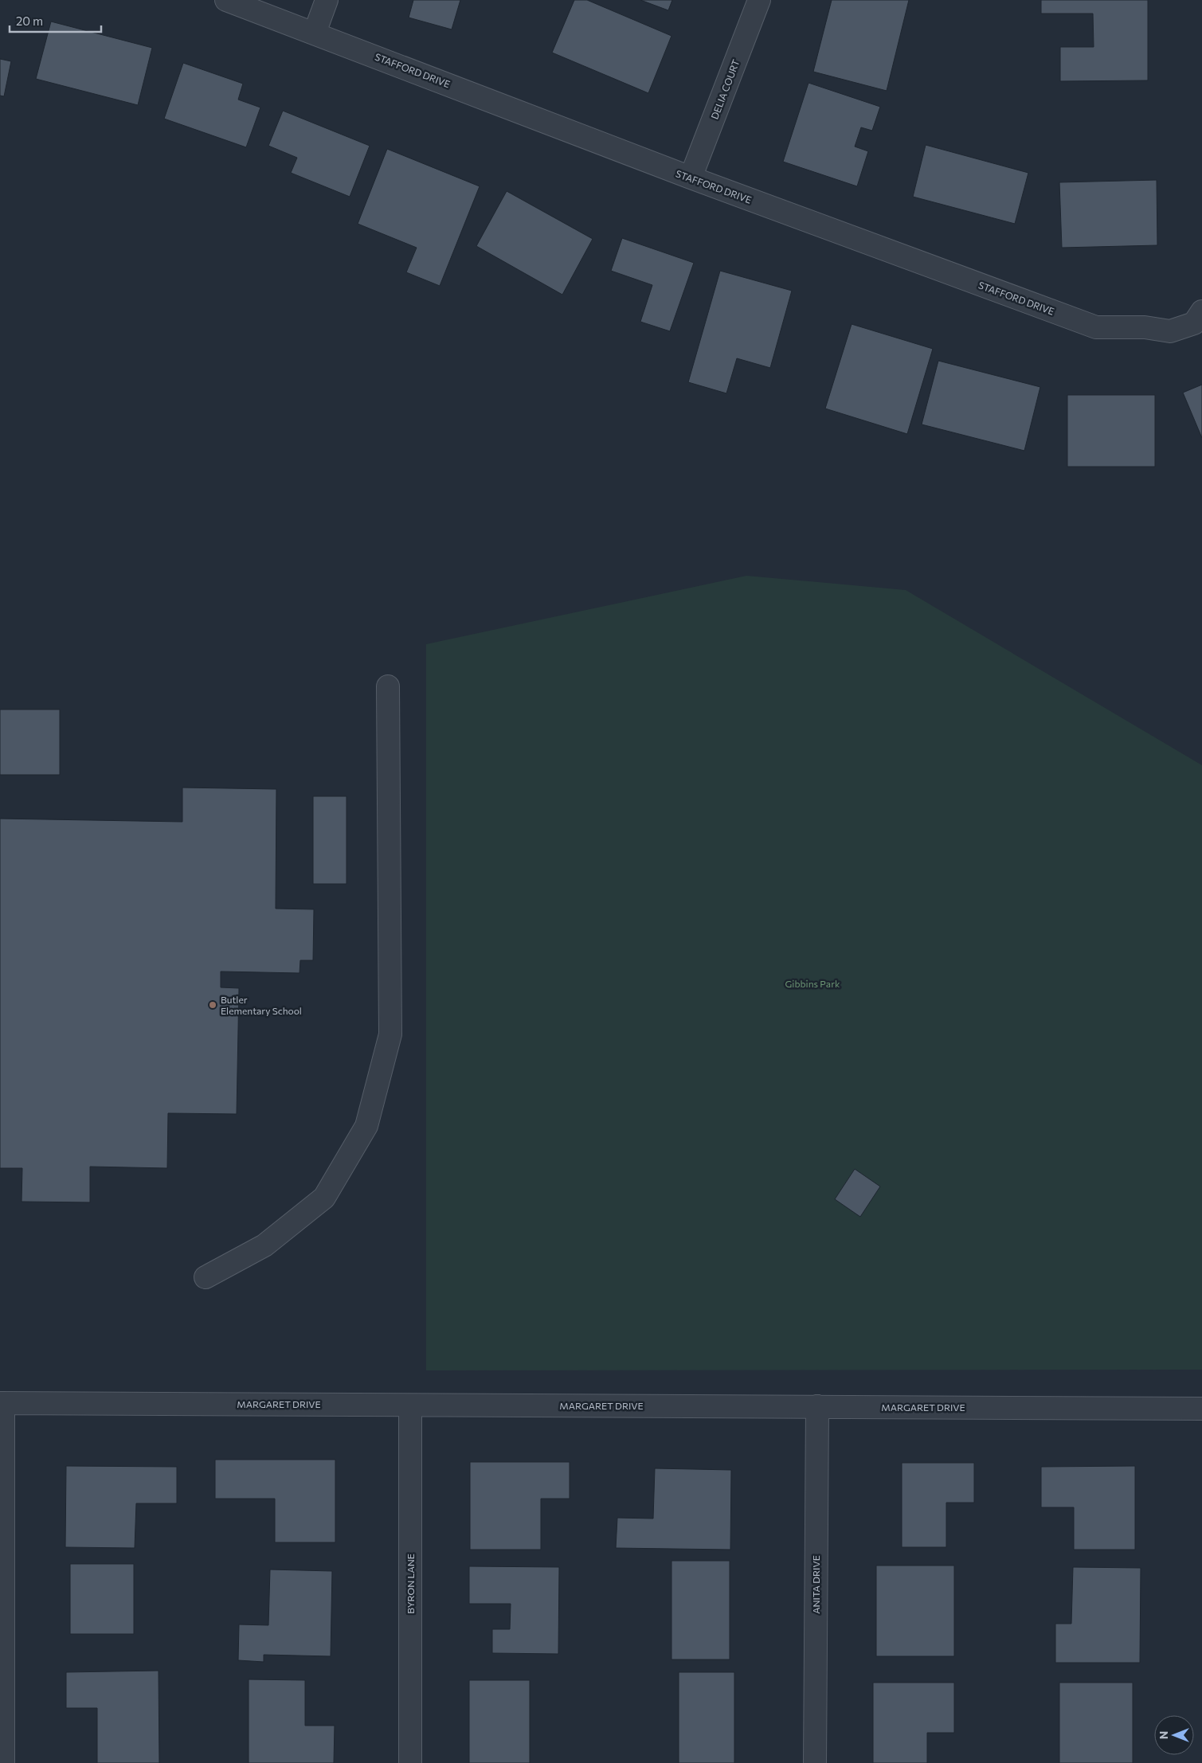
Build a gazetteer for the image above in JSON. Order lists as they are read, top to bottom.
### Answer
{
  "streets": {
    "street": [
      "STAFFORD DRIVE",
      "DELIA COURT",
      "MARGARET DRIVE",
      "BYRON LANE",
      "ANITA DRIVE"
    ]
  },
  "crossings": [
    ["STAFFORD DRIVE", "DELIA COURT"],
    ["MARGARET DRIVE", "BYRON LANE"],
    ["MARGARET DRIVE", "ANITA DRIVE"]
  ],
  "parks": ["Gibbins Park"],
  "places": ["Butler Elementary School"],
  "scale_bar": "20 m",
  "north": "left"
}
